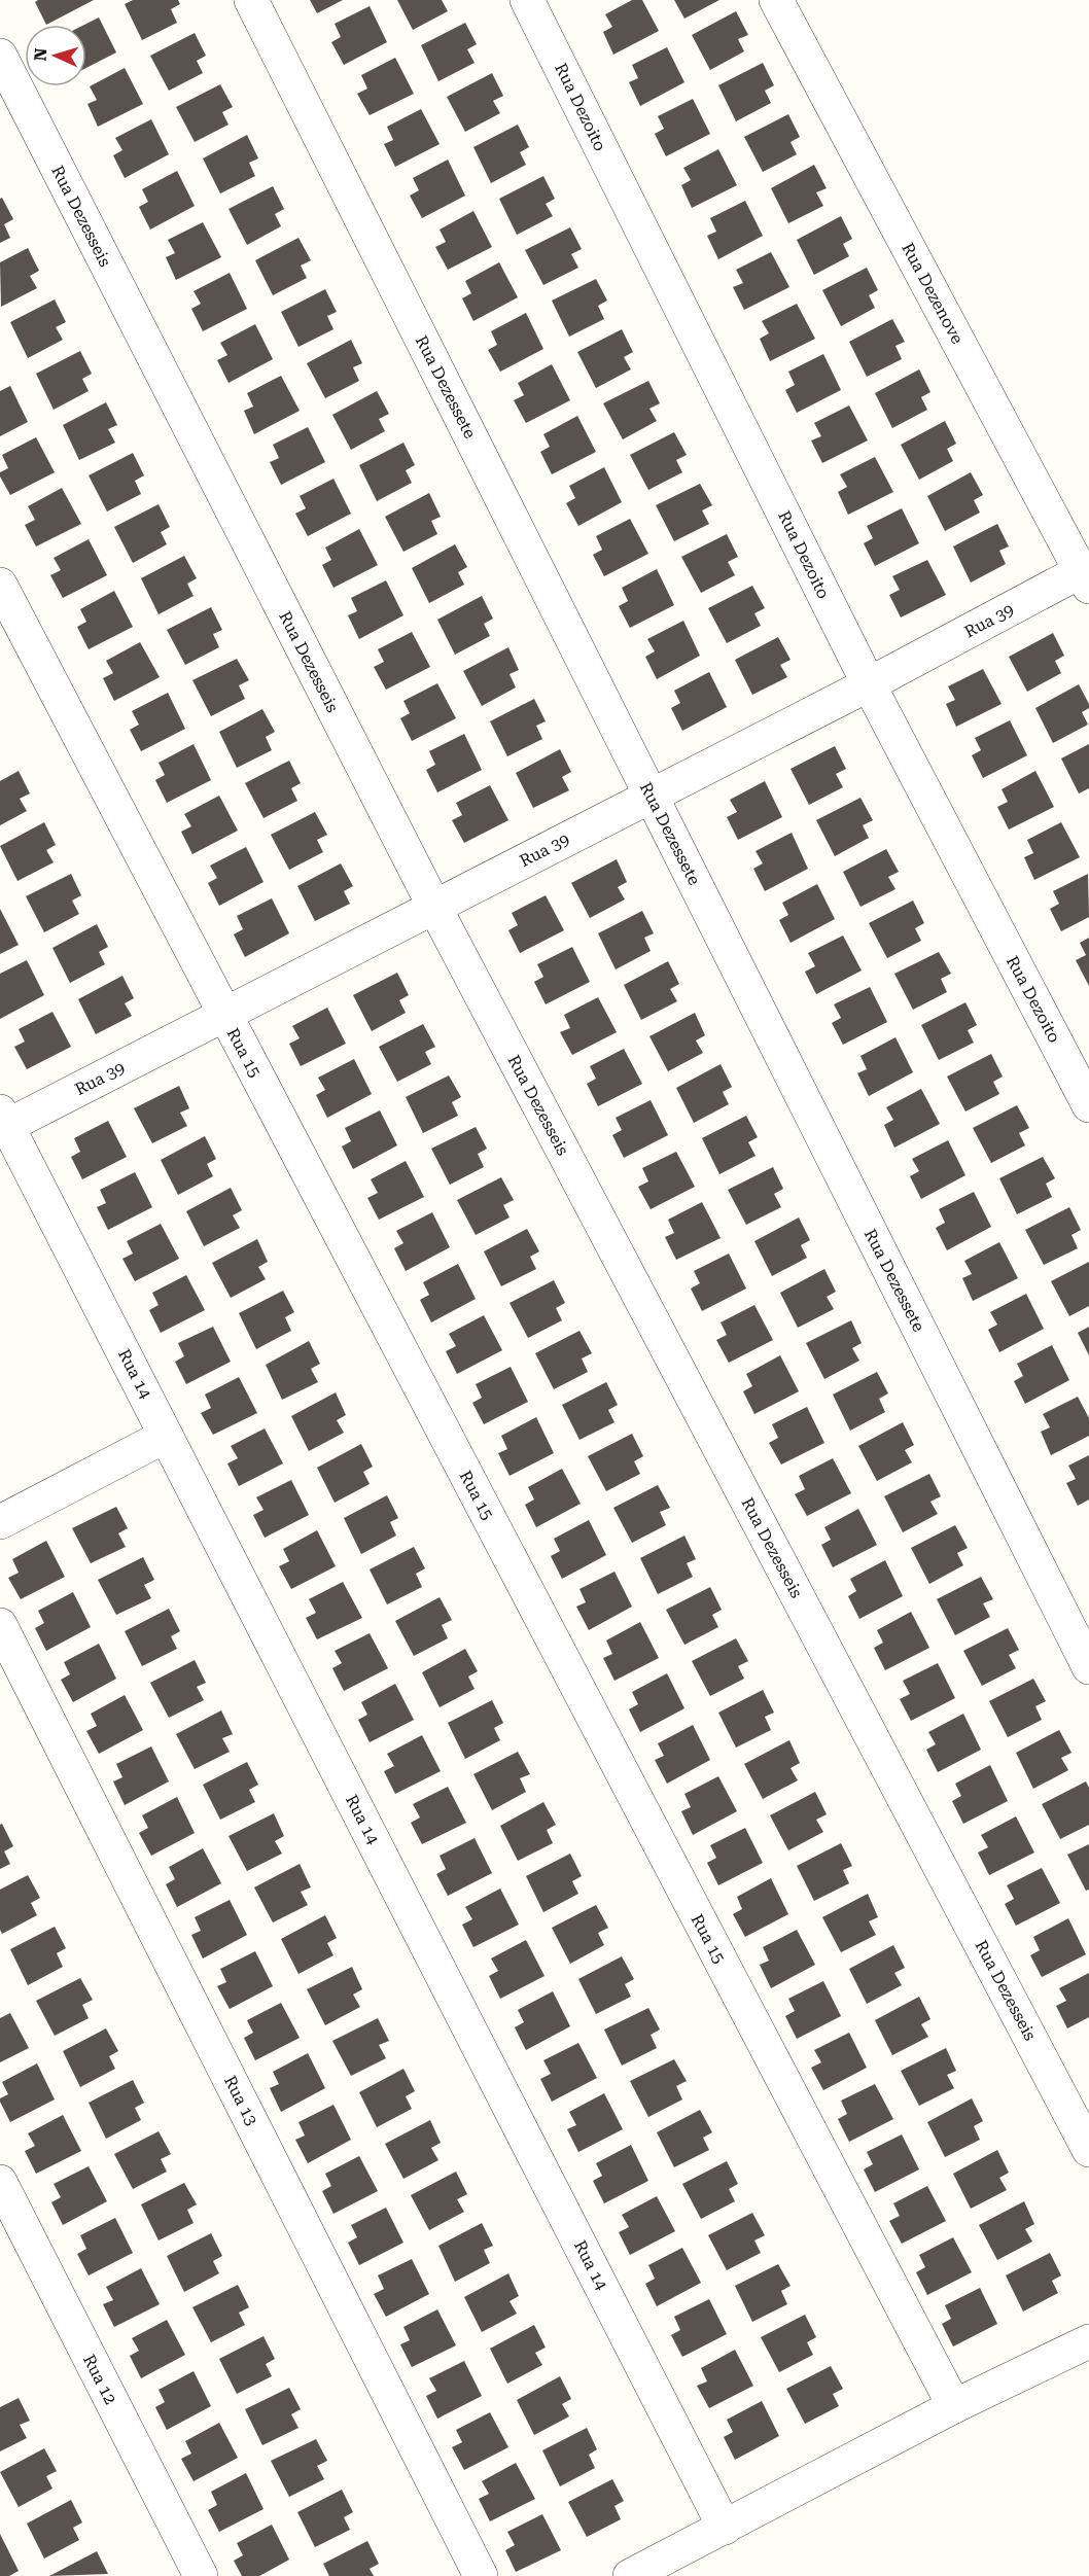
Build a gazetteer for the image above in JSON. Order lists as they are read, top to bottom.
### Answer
{
  "streets": {
    "street": [
      "Rua Dezoito",
      "Rua Dezesseis",
      "Rua Dezenove",
      "Rua Dezessete",
      "Rua 39",
      "Rua 15",
      "Rua 14",
      "Rua 13",
      "Rua 12"
    ]
  },
  "crossings": [
    ["Rua Dezoito", "Rua 39"],
    ["Rua Dezesseis", "Rua 39"],
    ["Rua Dezenove", "Rua 39"],
    ["Rua Dezessete", "Rua 39"],
    ["Rua 39", "Rua 15"],
    ["Rua 39", "Rua 14"]
  ],
  "north": "left"
}
